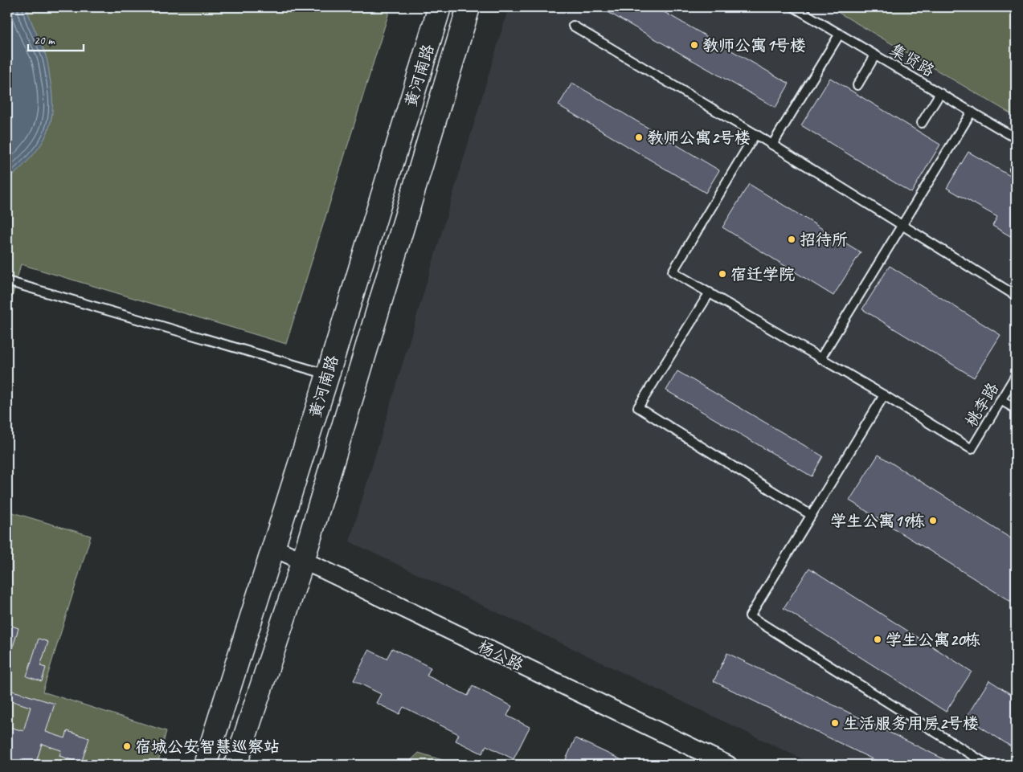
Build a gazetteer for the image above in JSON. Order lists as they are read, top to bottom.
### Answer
{
  "streets": {
    "main road": ["黄河南路"],
    "street": ["杨公路"],
    "lane": ["集贤路", "桃李路"]
  },
  "crossings": [
    ["黄河南路", "杨公路"]
  ],
  "places": [
    "教师公寓1号楼",
    "教师公寓2号楼",
    "招待所",
    "宿迁学院",
    "学生公寓19栋",
    "学生公寓20栋",
    "生活服务用房2号楼",
    "宿城公安智慧巡察站"
  ],
  "scale_bar": "20 m"
}
